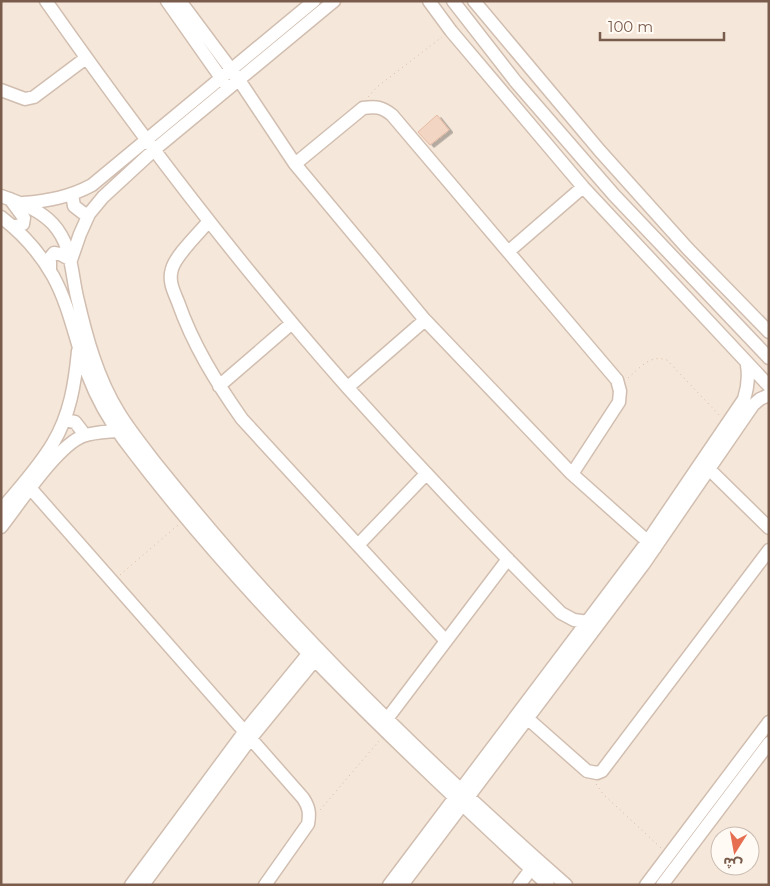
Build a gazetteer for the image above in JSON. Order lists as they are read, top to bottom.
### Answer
{
  "scale_bar": "100 m",
  "north": "bottom"
}
